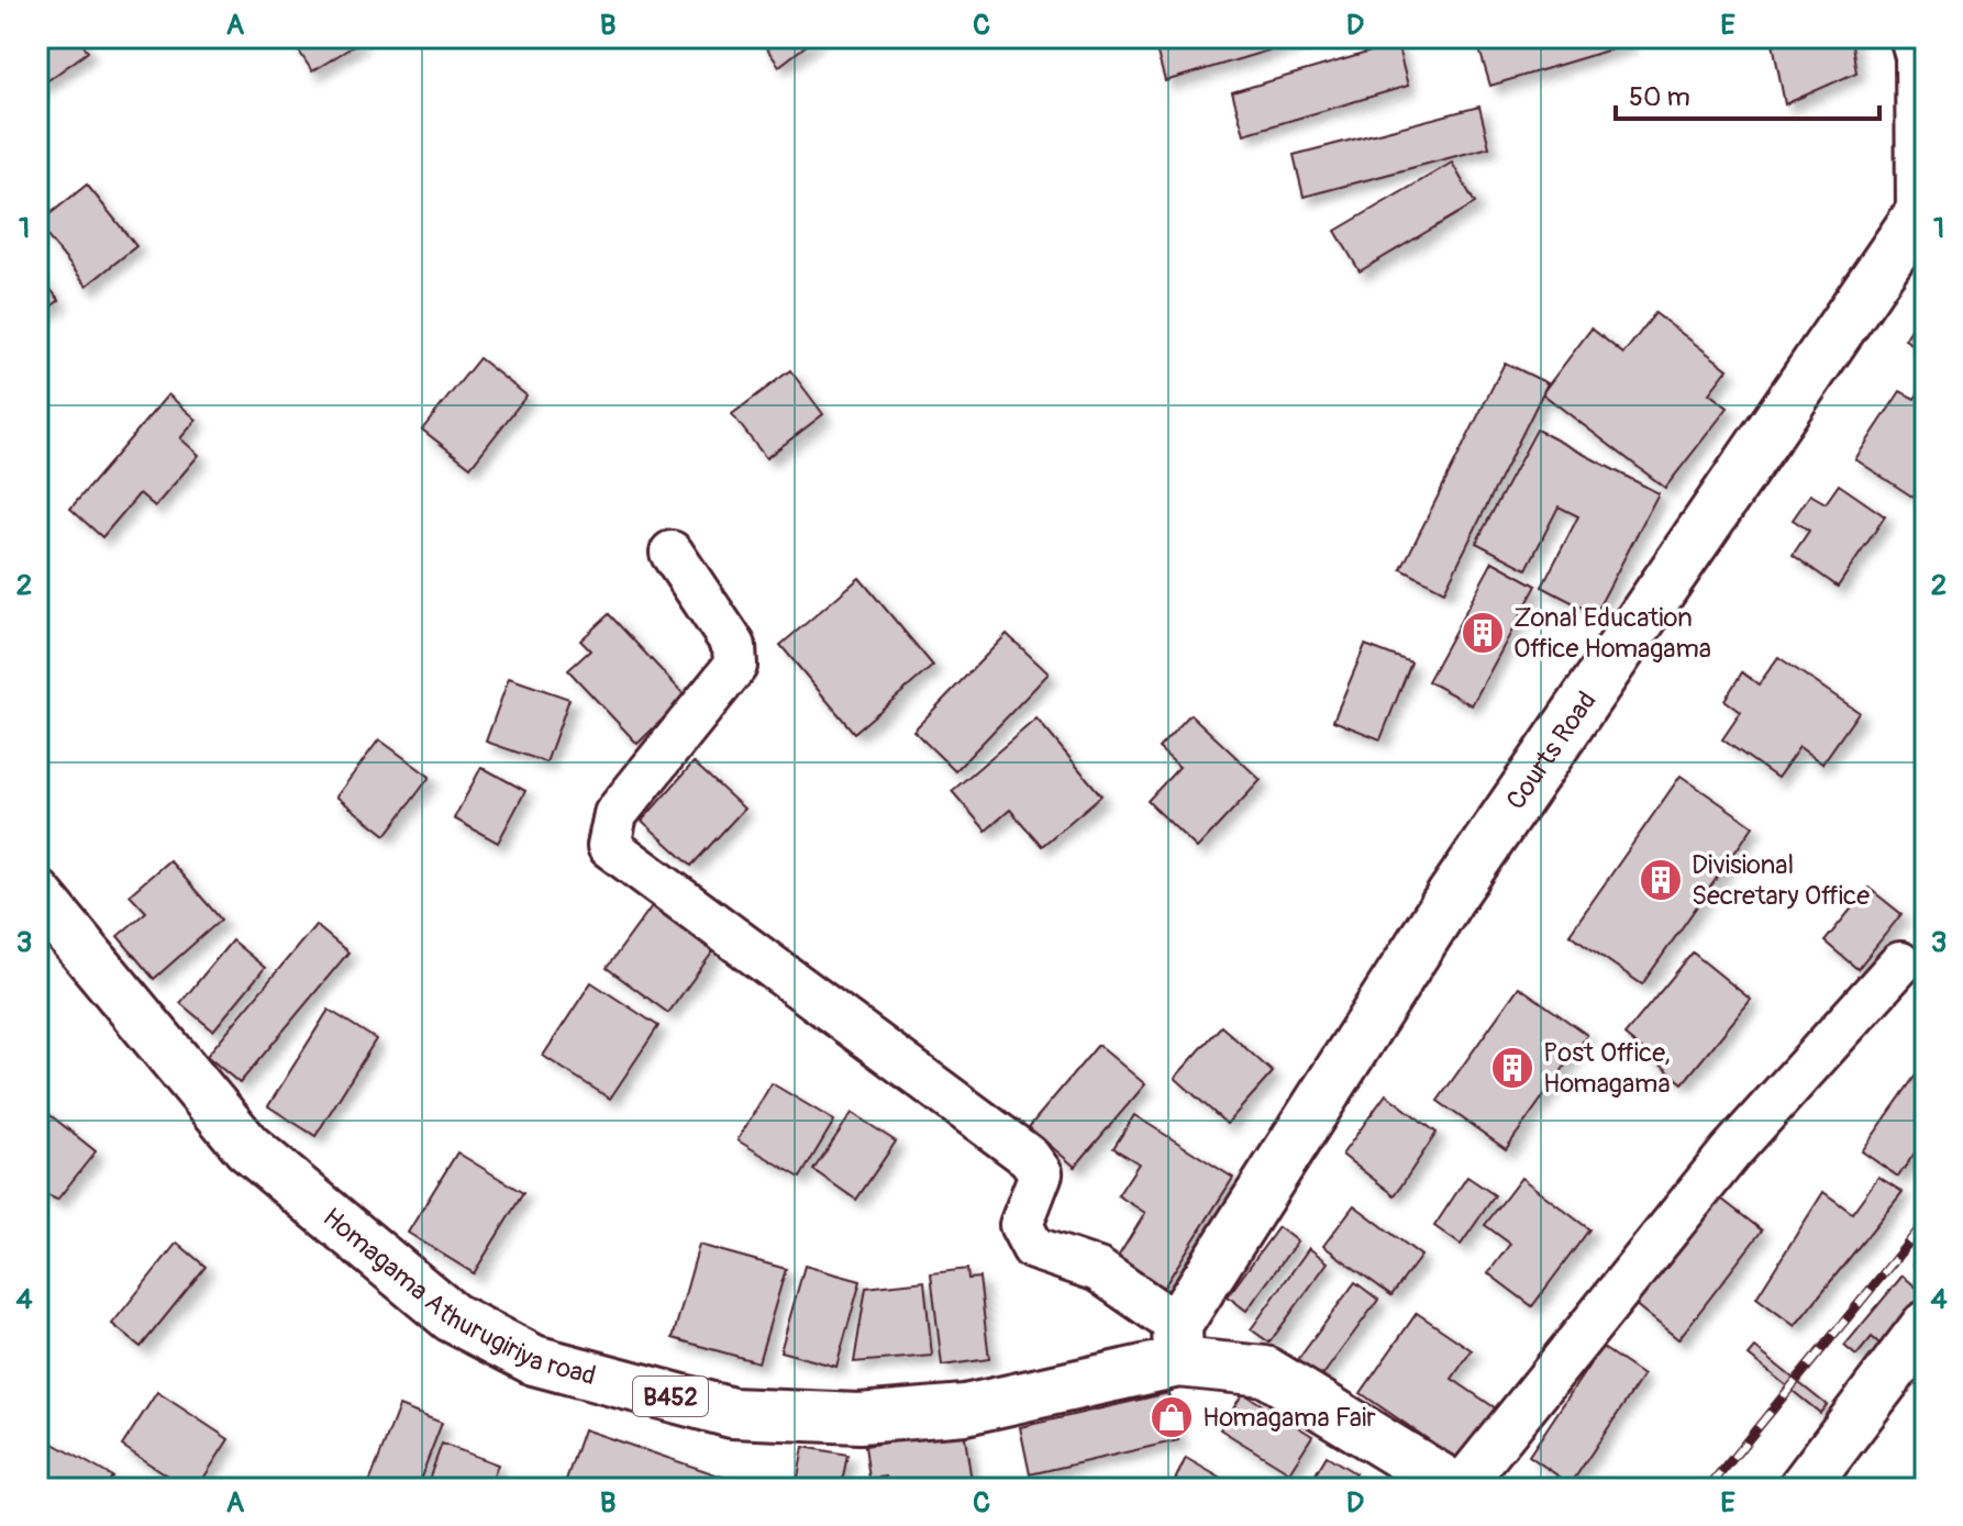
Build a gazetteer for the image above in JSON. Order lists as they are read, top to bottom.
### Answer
{
  "streets": {
    "street": ["Courts Road", "Homagama Athurugiriya road", "B452"]
  },
  "crossings": [
    ["Courts Road", "Homagama Athurugiriya road"]
  ],
  "places": {
    "building": ["Zonal Education Office Homagama", "Divisional Secretary Office", "Post Office, Homagama"],
    "shop": ["Homagama Fair"]
  },
  "scale_bar": "50 m",
  "grid": {
    "columns": [
      "A",
      "B",
      "C",
      "D",
      "E"
    ],
    "rows": [
      "1",
      "2",
      "3",
      "4"
    ]
  }
}
